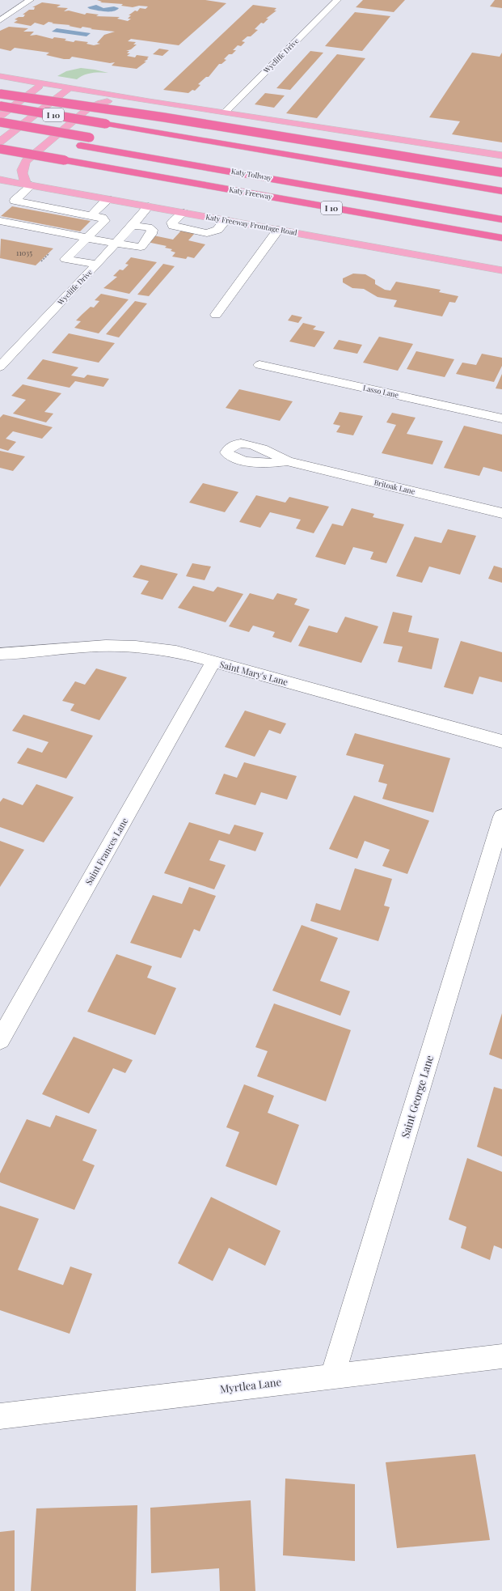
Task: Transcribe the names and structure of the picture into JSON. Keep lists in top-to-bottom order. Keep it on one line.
{"streets":{"highway":["I 10","Katy Tollway","Katy Freeway"],"main road":["Katy Freeway Frontage Road"],"street":["Wycliffe Drive","Lasso Lane","Britoak Lane","Saint Mary's Lane","Saint Frances Lane","Saint George Lane","Myrtlea Lane"]},"crossings":[["Wycliffe Drive","Katy Freeway Frontage Road"],["Saint Mary's Lane","Saint Frances Lane"],["Saint George Lane","Myrtlea Lane"]],"house_numbers":["11035"]}
